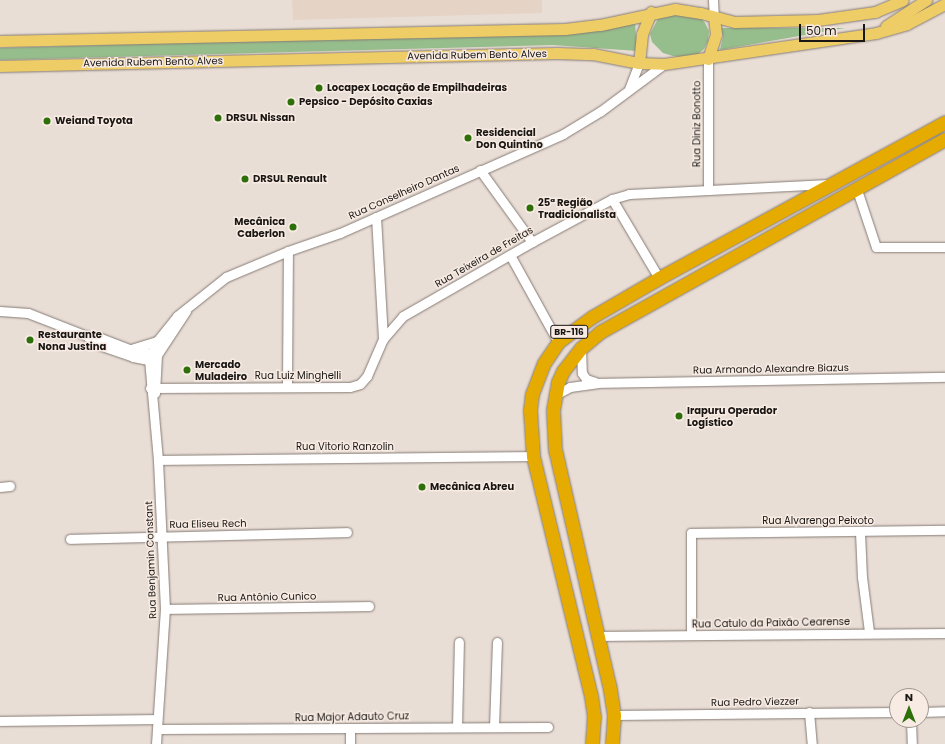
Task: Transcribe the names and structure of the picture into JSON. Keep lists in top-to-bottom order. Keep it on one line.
{"streets":{"highway":["BR-116"],"main road":["Avenida Rubem Bento Alves"],"street":["Rua Diniz Bonotto","Rua Conselheiro Dantas","Rua Teixeira de Freitas","Rua Armando Alexandre Biazus","Rua Luiz Minghelli","Rua Vitorio Ranzolin","Rua Alvarenga Peixoto","Rua Eliseu Rech","Rua Benjamin Constant","Rua Antônio Cunico","Rua Catulo da Paixão Cearense","Rua Pedro Viezzer","Rua Major Adauto Cruz"]},"crossings":[["Avenida Rubem Bento Alves","Rua Diniz Bonotto"],["Avenida Rubem Bento Alves","Rua Conselheiro Dantas"],["Rua Diniz Bonotto","Rua Teixeira de Freitas"],["Rua Conselheiro Dantas","Rua Benjamin Constant"],["Rua Teixeira de Freitas","BR-116"],["Rua Teixeira de Freitas","Rua Luiz Minghelli"],["BR-116","Rua Armando Alexandre Biazus"],["BR-116","Rua Vitorio Ranzolin"],["BR-116","Rua Catulo da Paixão Cearense"],["BR-116","Rua Pedro Viezzer"],["Rua Luiz Minghelli","Rua Benjamin Constant"],["Rua Vitorio Ranzolin","Rua Benjamin Constant"],["Rua Alvarenga Peixoto","Rua Catulo da Paixão Cearense"],["Rua Eliseu Rech","Rua Benjamin Constant"],["Rua Benjamin Constant","Rua Antônio Cunico"],["Rua Benjamin Constant","Rua Major Adauto Cruz"]],"places":["Locapex Locação de Empilhadeiras","Pepsico - Depósito Caxias","DRSUL Nissan","Weiand Toyota","Residencial Don Quintino","DRSUL Renault","25ª Região Tradicionalista","Mecânica Caberlon","Restaurante Nona Justina","Mercado Muladeiro","Irapuru Operador Logístico","Mecânica Abreu"],"scale_bar":"50 m","north":"top"}
